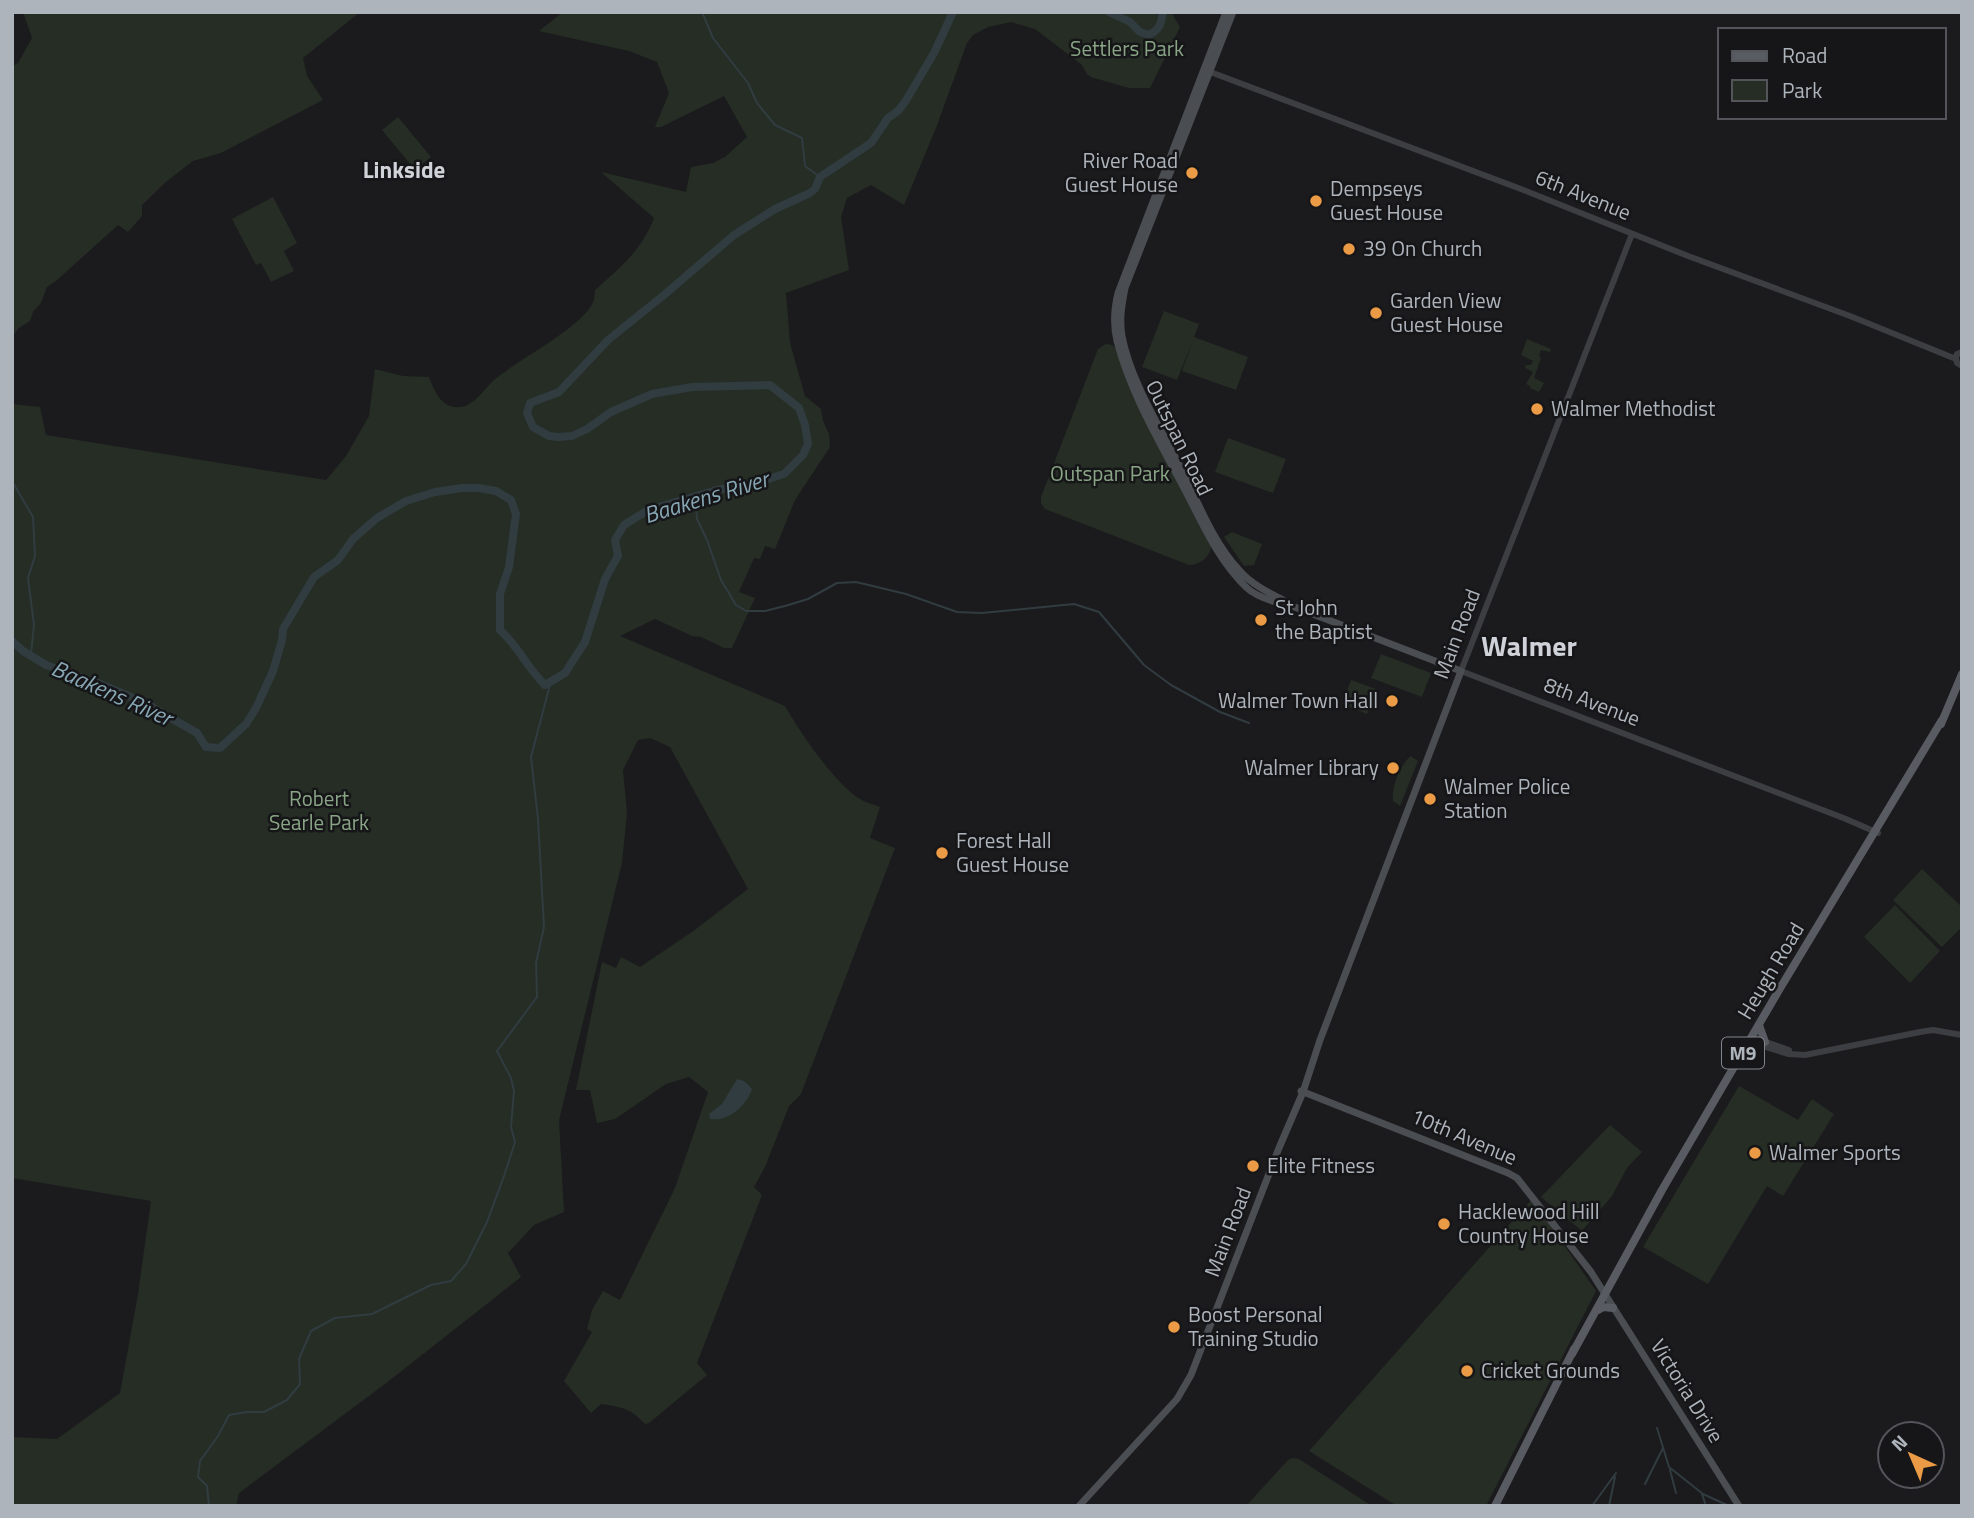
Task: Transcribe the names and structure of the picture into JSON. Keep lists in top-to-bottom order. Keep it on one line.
{"streets":{"main road":["Outspan Road","Main Road","8th Avenue","Heugh Road","M9","10th Avenue","Victoria Drive"],"street":["6th Avenue"]},"crossings":[["6th Avenue","Outspan Road"],["6th Avenue","Main Road"],["Outspan Road","8th Avenue"],["Main Road","8th Avenue"],["Main Road","10th Avenue"],["8th Avenue","Heugh Road"],["Heugh Road","M9"],["Heugh Road","10th Avenue"],["Heugh Road","Victoria Drive"],["M9","10th Avenue"],["M9","Victoria Drive"],["10th Avenue","Victoria Drive"]],"districts":["Linkside","Walmer"],"water":["Baakens River"],"parks":["Settlers Park","Outspan Park","Robert Searle Park"],"places":["River Road Guest House","Dempseys Guest House","39 On Church","Garden View Guest House","Walmer Methodist","St John the Baptist","Walmer Town Hall","Walmer Library","Walmer Police Station","Forest Hall Guest House","Walmer Sports","Elite Fitness","Hacklewood Hill Country House","Boost Personal Training Studio","Cricket Grounds"],"legend":["Road","Park"],"north":"top left"}
